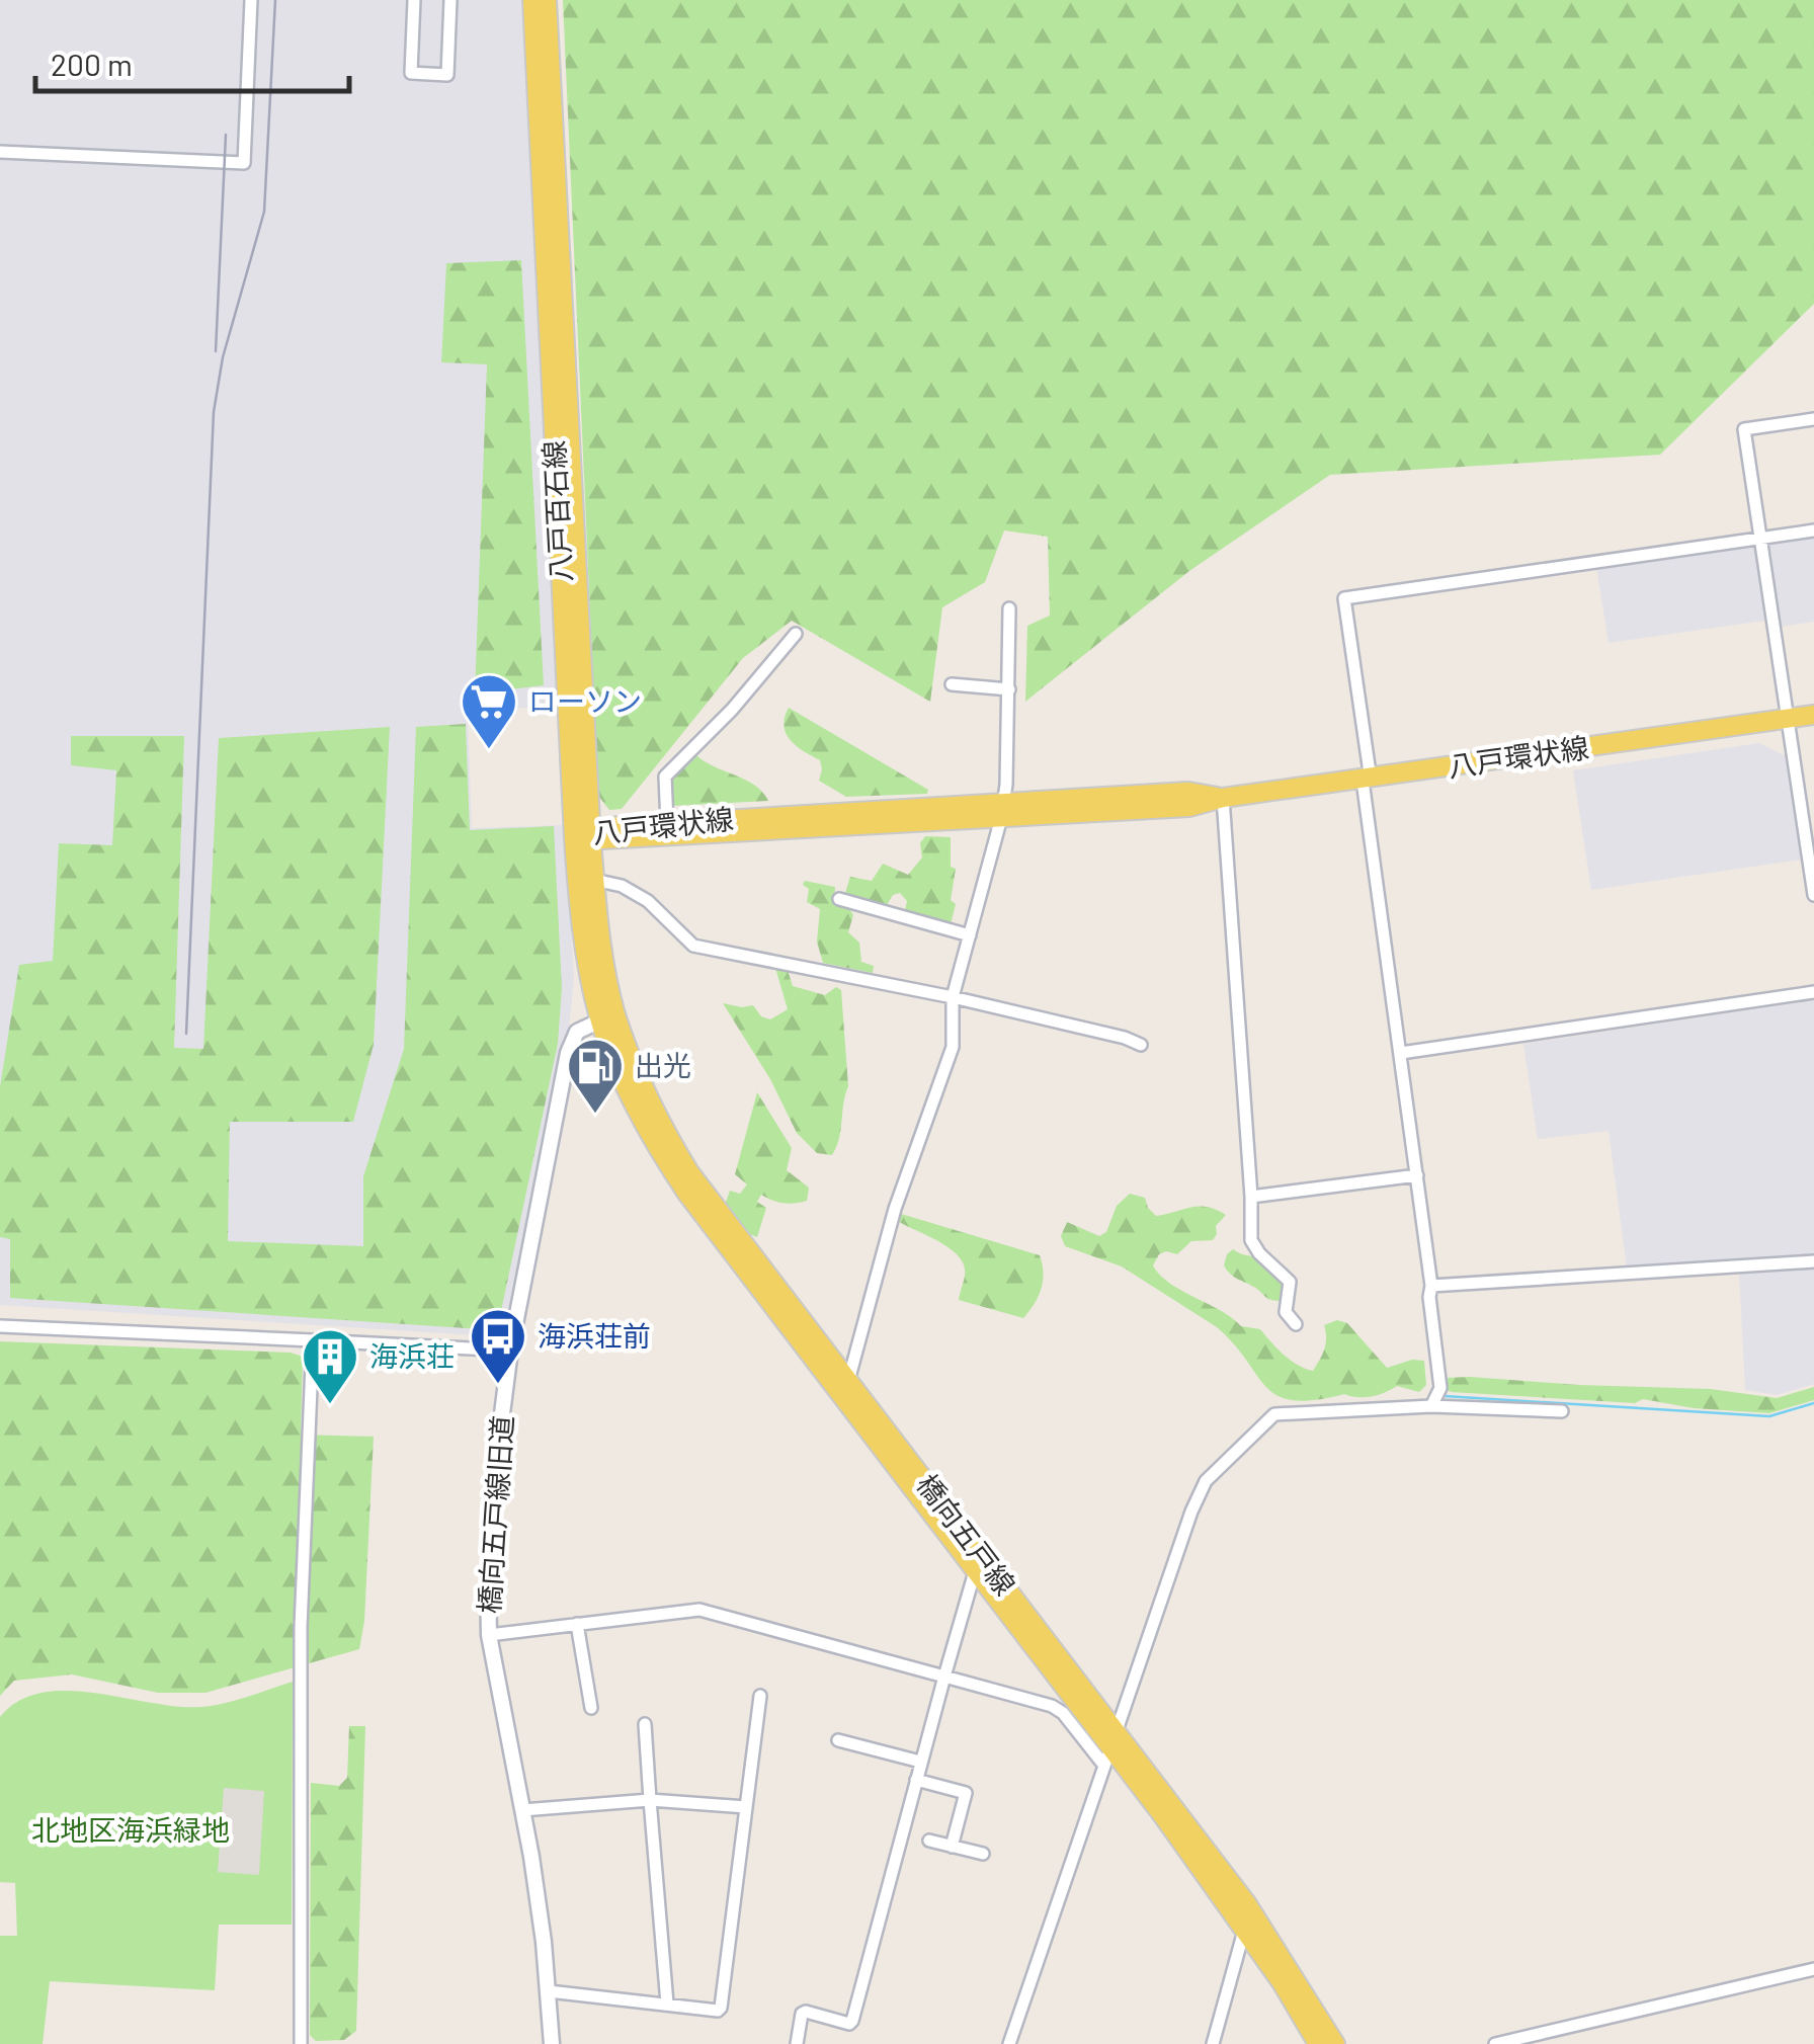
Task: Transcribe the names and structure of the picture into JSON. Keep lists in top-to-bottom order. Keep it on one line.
{"streets":{"main road":["八戸百石線","八戸環状線","橋向五戸線"],"street":["橋向五戸線旧道"]},"crossings":[["八戸百石線","八戸環状線"],["八戸百石線","橋向五戸線旧道"],["八戸百石線","橋向五戸線"],["橋向五戸線旧道","橋向五戸線"]],"parks":["北地区海浜緑地"],"places":{"supermarket":["ローソン"],"fuel station":["出光"],"bus stop":["海浜荘前"],"building":["海浜荘"]},"scale_bar":"200 m"}
